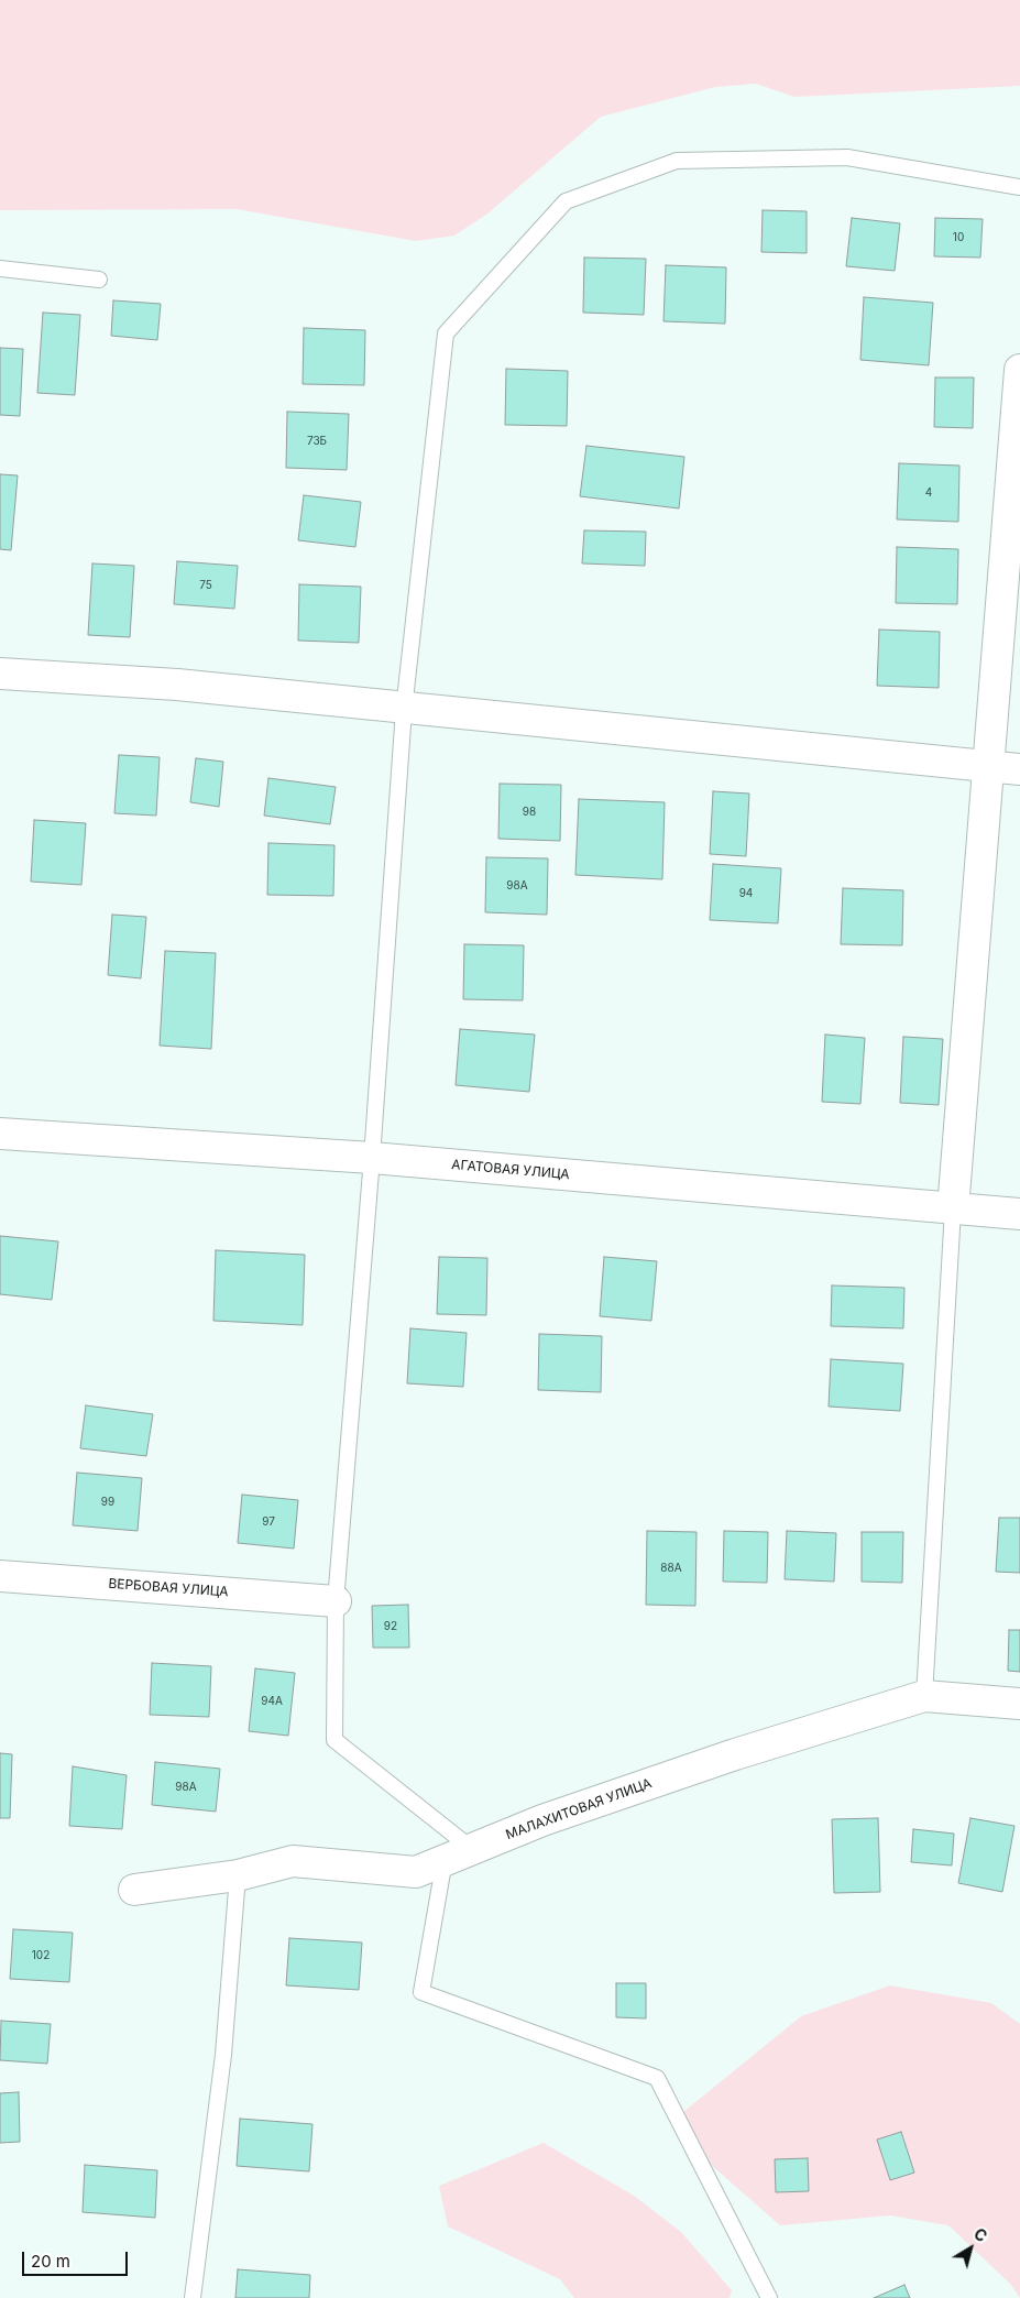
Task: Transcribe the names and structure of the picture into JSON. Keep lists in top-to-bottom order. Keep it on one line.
{"streets":{"street":["АГАТОВАЯ УЛИЦА","ВЕРБОВАЯ УЛИЦА","МАЛАХИТОВАЯ УЛИЦА"]},"house_numbers":["10","73Б","4","75","98","98А","94","99","97","88А","92","94А","98А","102"],"scale_bar":"20 m","north":"top right"}
